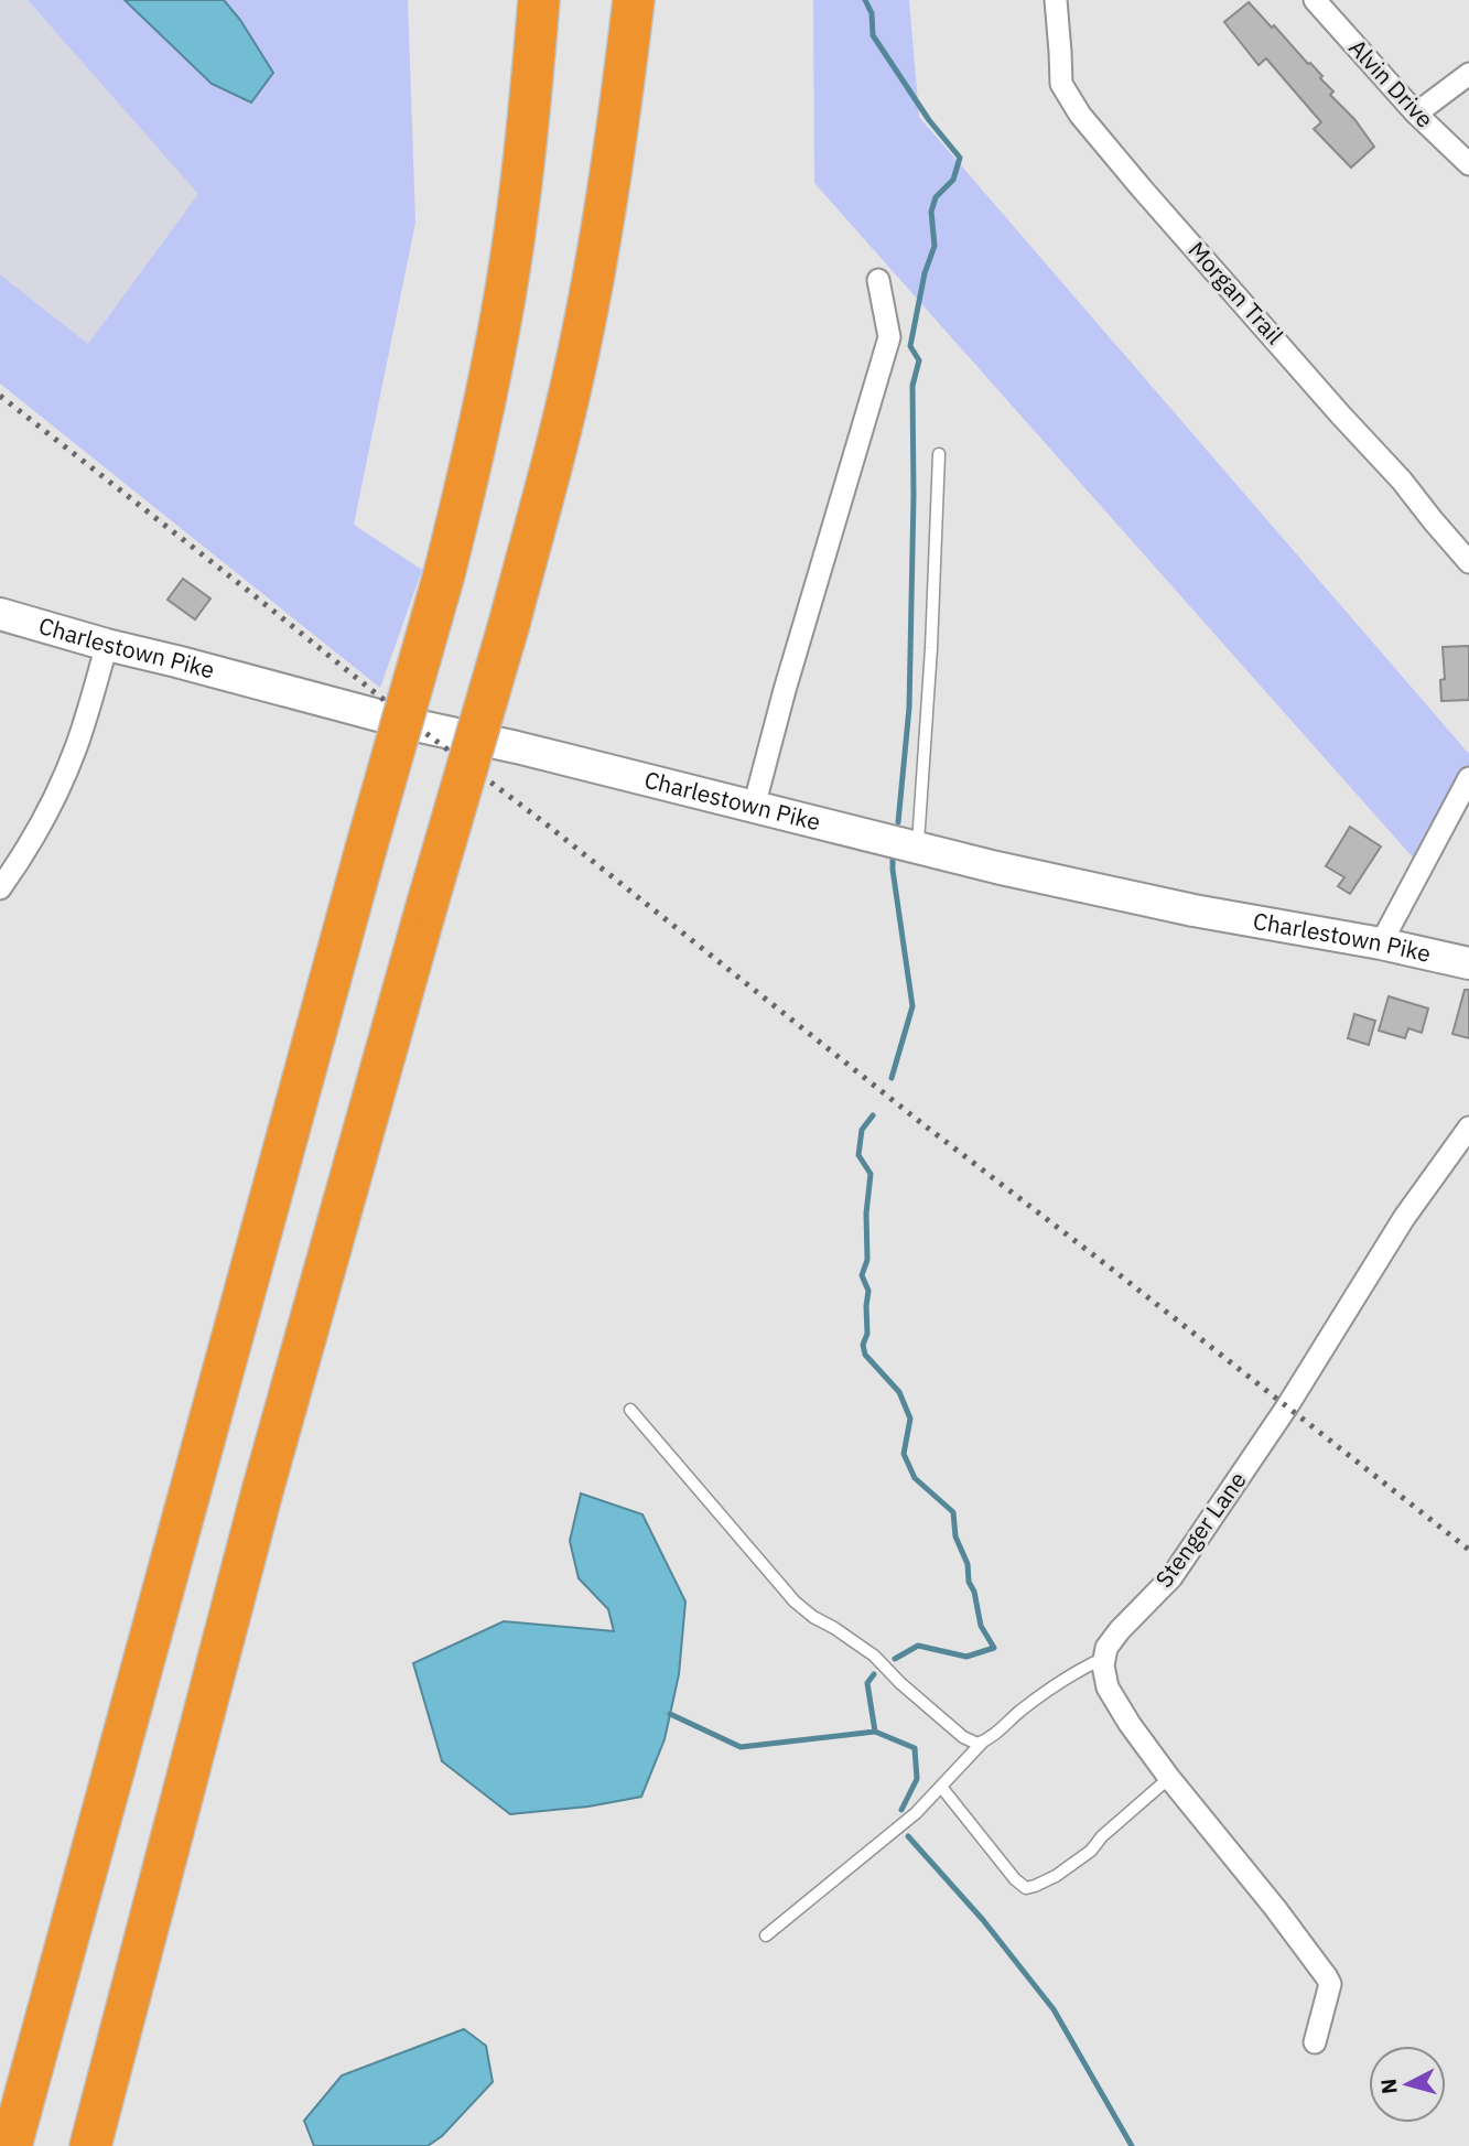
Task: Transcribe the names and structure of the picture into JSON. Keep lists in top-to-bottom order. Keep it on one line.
{"streets":{"street":["Alvin Drive","Morgan Trail","Charlestown Pike","Stenger Lane"]},"north":"left"}
